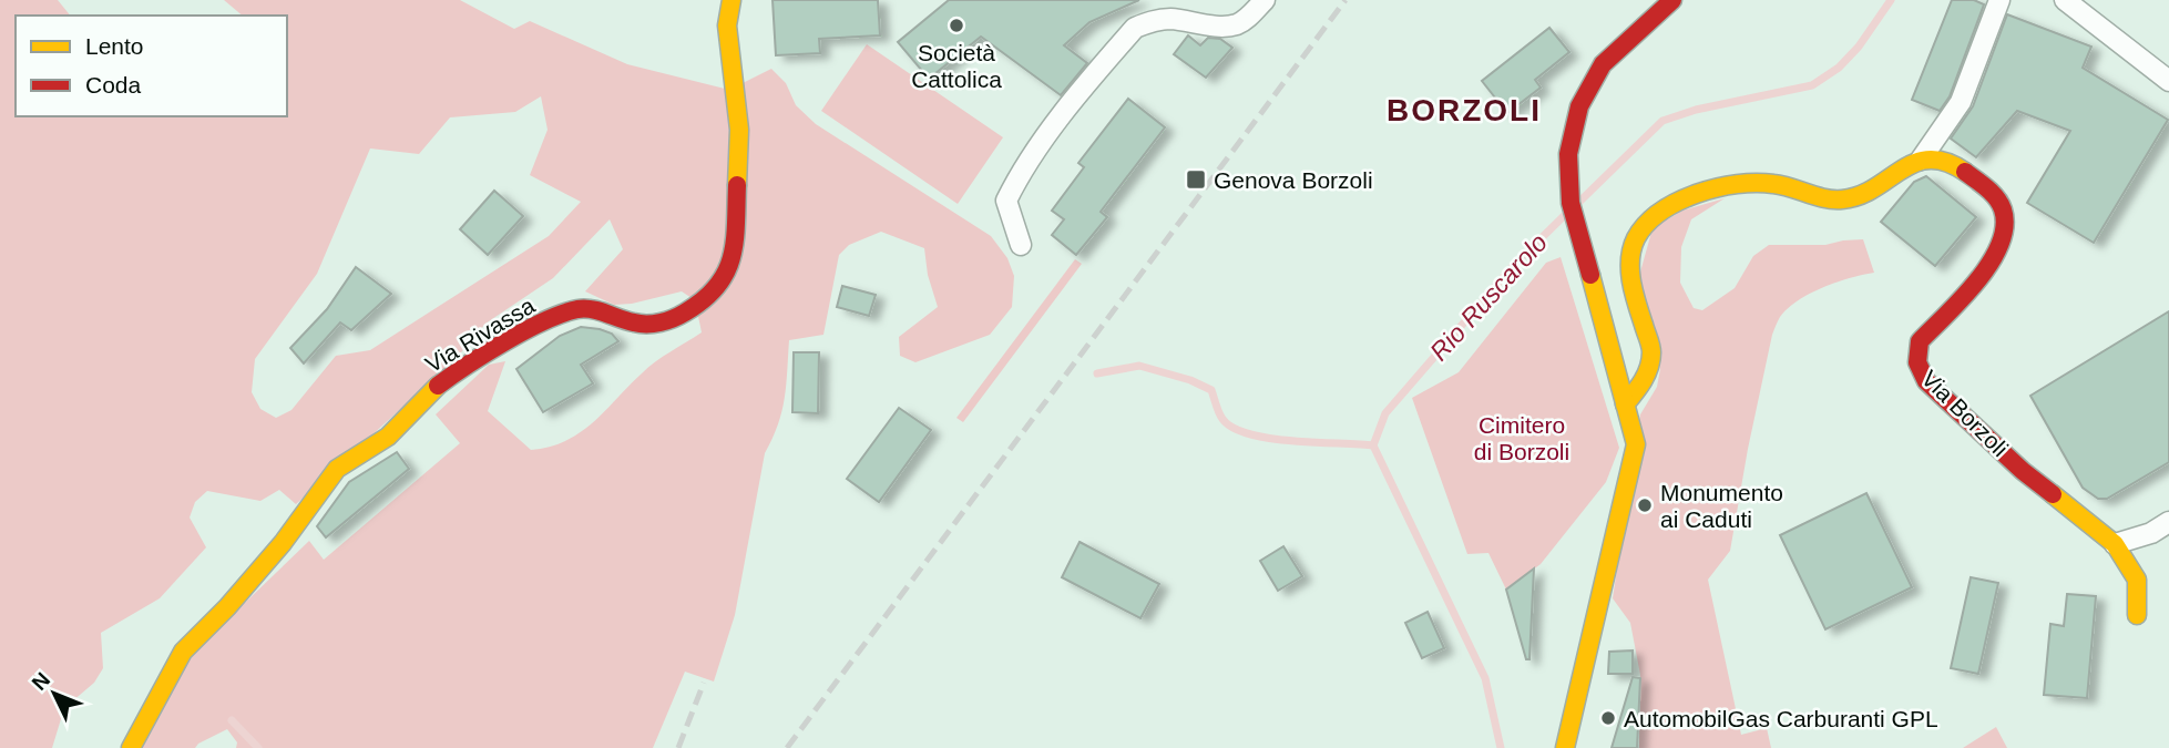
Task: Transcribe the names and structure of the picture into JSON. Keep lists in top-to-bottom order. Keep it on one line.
{"streets":{"street":["Via Rivassa","Via Borzoli"]},"districts":["BORZOLI"],"water":["Rio Ruscarolo"],"parks":["Cimitero di Borzoli"],"places":{"other":["Società Cattolica","Monumento ai Caduti","AutomobilGas Carburanti GPL"],"transit":["Genova Borzoli"]},"legend":["Lento","Coda"],"north":"top left"}
